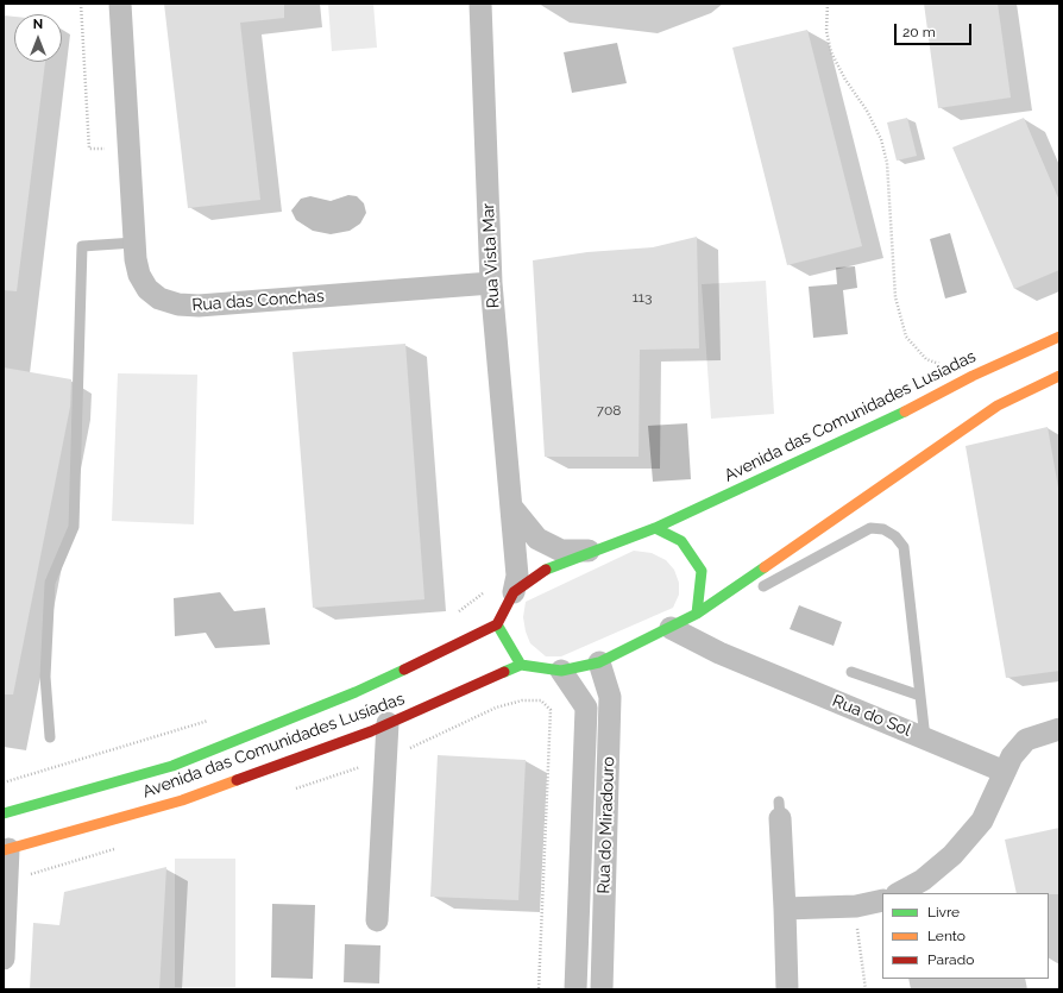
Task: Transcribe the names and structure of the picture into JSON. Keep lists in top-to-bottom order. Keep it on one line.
{"streets":{"main road":["Avenida das Comunidades Lusíadas"],"street":["Rua Vista Mar","Rua das Conchas","Rua do Sol","Rua do Miradouro"]},"crossings":[["Rua Vista Mar","Rua das Conchas"],["Rua Vista Mar","Avenida das Comunidades Lusíadas"]],"house_numbers":["113","708"],"legend":["Livre","Lento","Parado"],"scale_bar":"20 m","north":"top"}
